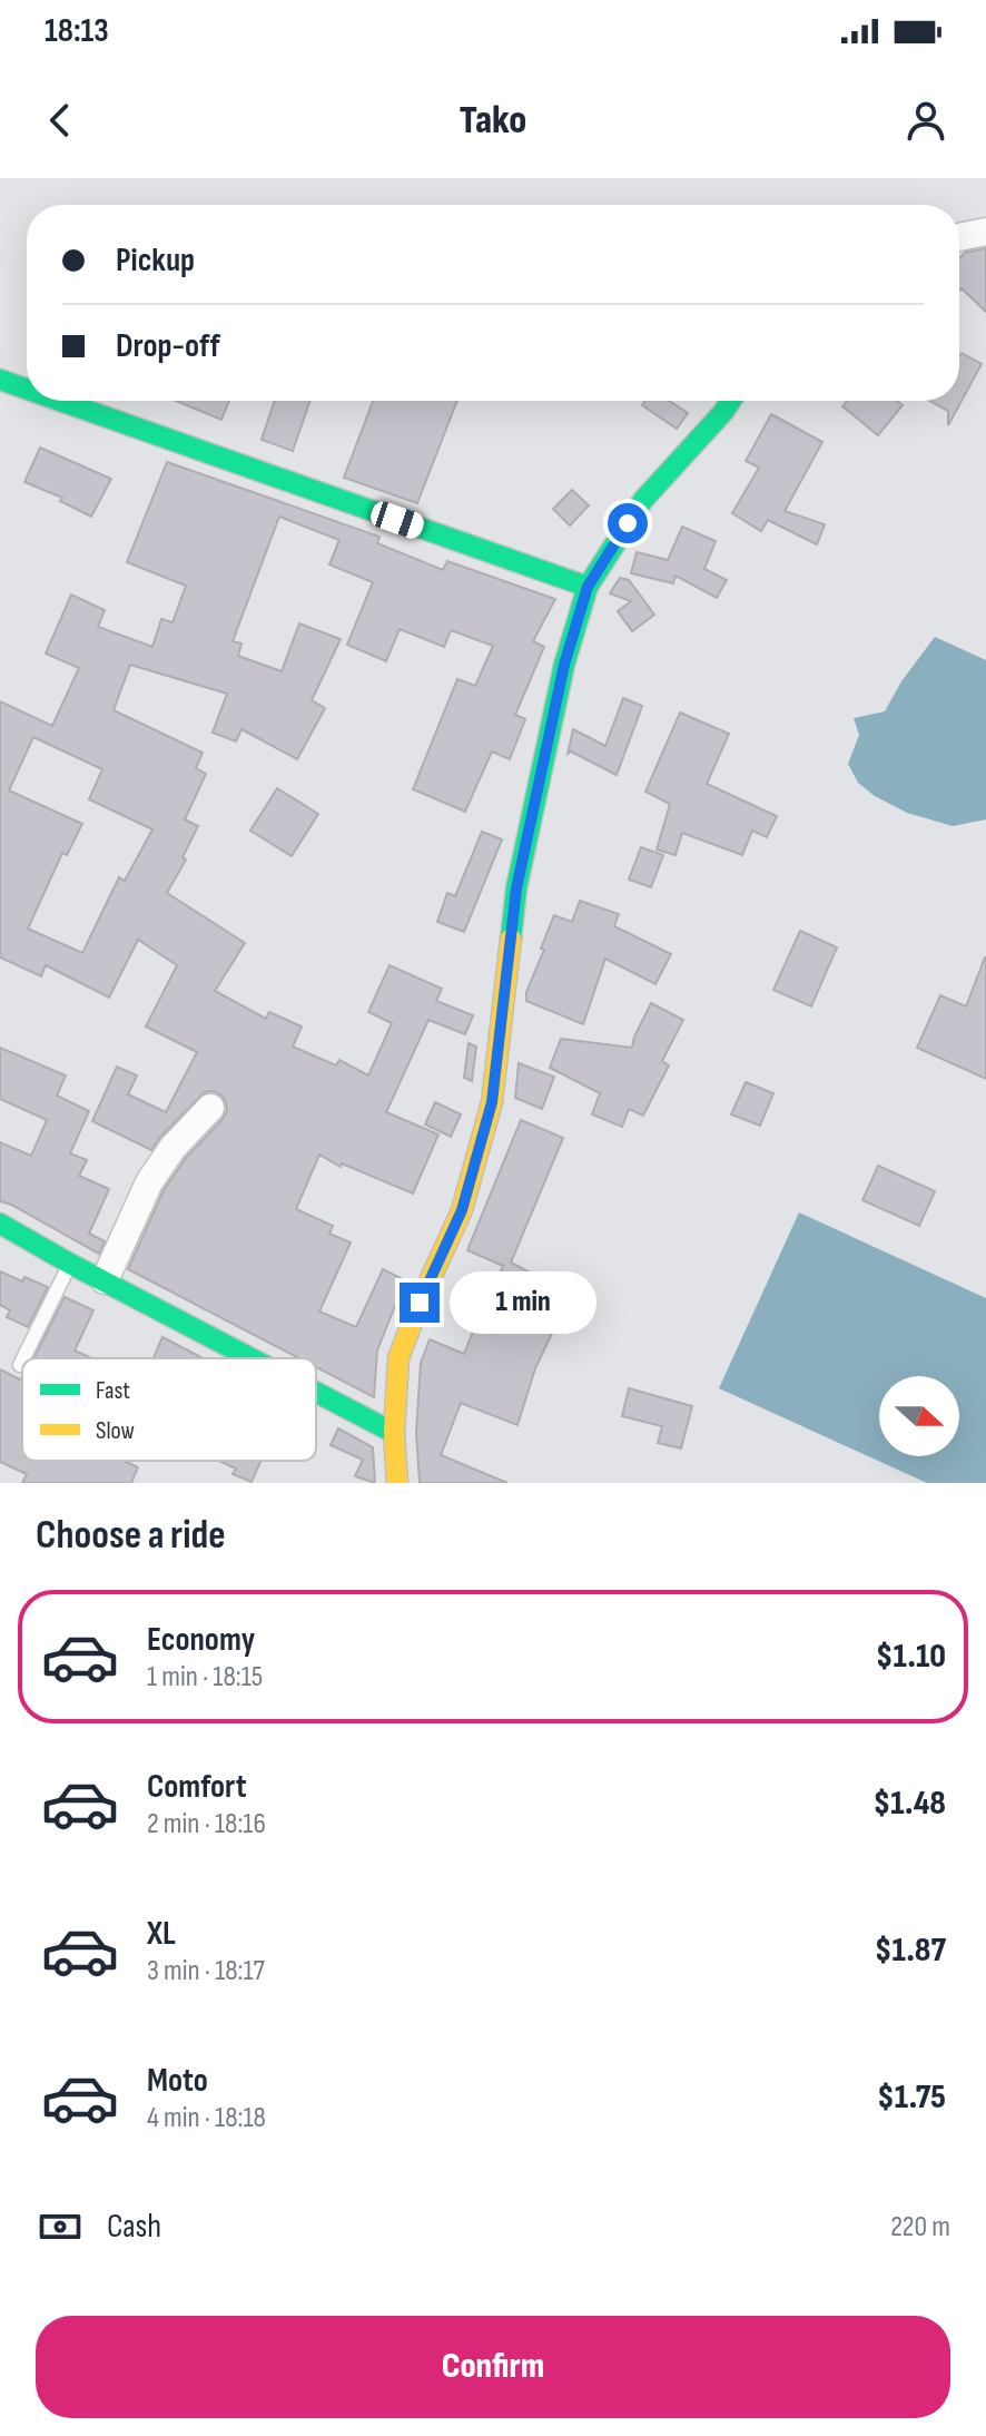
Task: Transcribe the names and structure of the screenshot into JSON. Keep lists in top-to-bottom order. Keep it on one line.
{"legend":["Fast","Slow"],"north":"right","page":{"status":"18:13","header":"Tako","banner":["Pickup","Drop-off"],"bubble":"1 min","heading":"Choose a ride","list":[{"name":"Economy","note":"1 min · 18:15","value":"$1.10"},{"name":"Comfort","note":"2 min · 18:16","value":"$1.48"},{"name":"XL","note":"3 min · 18:17","value":"$1.87"},{"name":"Moto","note":"4 min · 18:18","value":"$1.75"}],"pay":["Cash","220 m"],"buttons":"Confirm"}}
